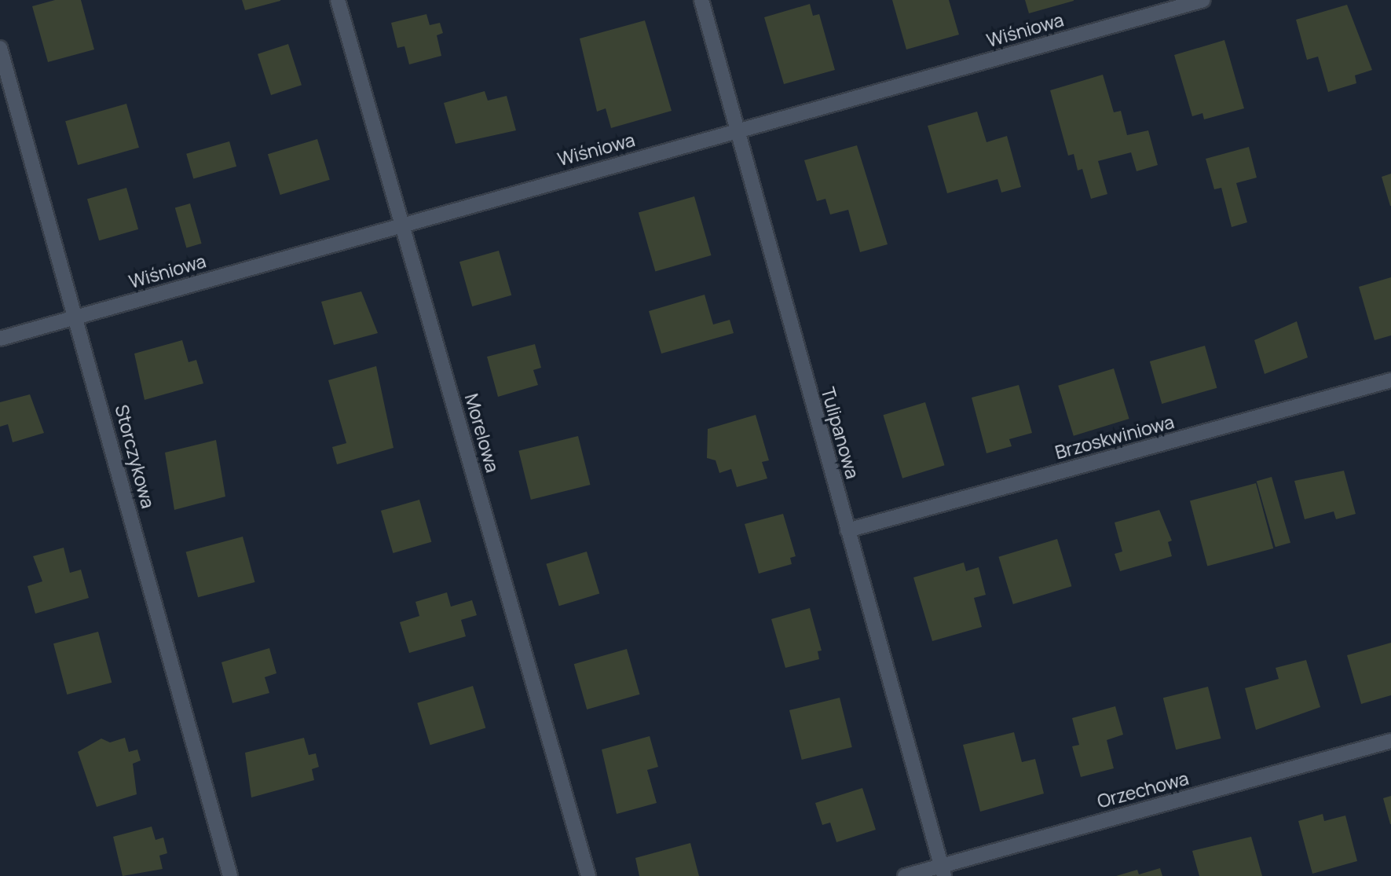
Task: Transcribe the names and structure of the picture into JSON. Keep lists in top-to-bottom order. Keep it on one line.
{"streets":{"street":["Wiśniowa","Morelowa","Tulipanowa","Brzoskwiniowa","Storczykowa","Orzechowa"]},"crossings":[["Wiśniowa","Morelowa"],["Wiśniowa","Tulipanowa"],["Wiśniowa","Storczykowa"],["Tulipanowa","Brzoskwiniowa"],["Tulipanowa","Orzechowa"]]}
